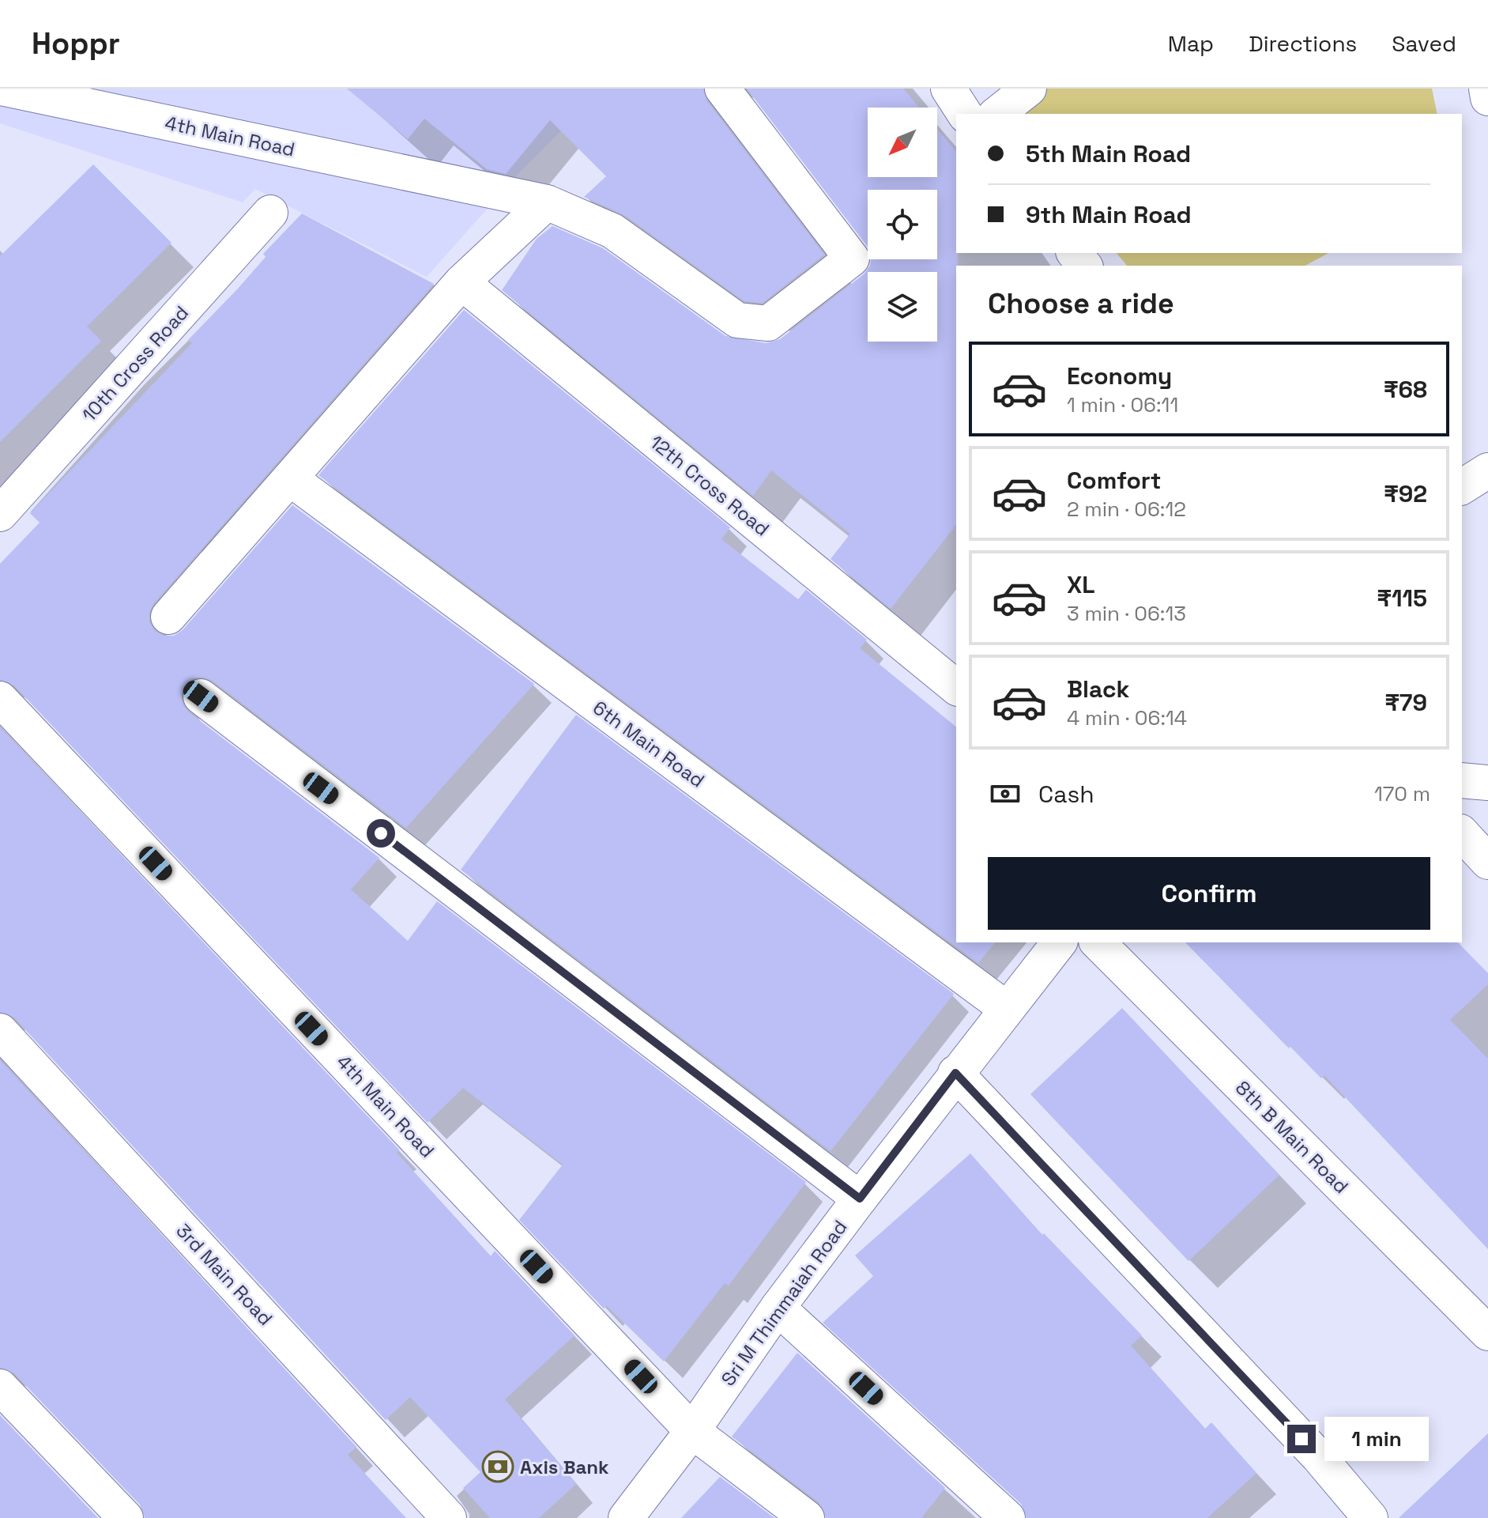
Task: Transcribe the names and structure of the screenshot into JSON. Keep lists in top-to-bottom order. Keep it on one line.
{"streets":{"street":["4th Main Road","10th Cross Road","12th Cross Road","6th Main Road","8th B Main Road","3rd Main Road","Sri M Thimmaiah Road"]},"crossings":[["4th Main Road","Sri M Thimmaiah Road"],["6th Main Road","Sri M Thimmaiah Road"]],"places":{"bank":["Axis Bank"]},"north":"bottom left","page":{"header":"Hoppr","nav":["Map","Directions","Saved"],"banner":["5th Main Road","9th Main Road"],"heading":"Choose a ride","list":[{"name":"Economy","note":"1 min · 06:11","value":"₹68"},{"name":"Comfort","note":"2 min · 06:12","value":"₹92"},{"name":"XL","note":"3 min · 06:13","value":"₹115"},{"name":"Black","note":"4 min · 06:14","value":"₹79"}],"pay":["Cash","170 m"],"buttons":"Confirm","bubble":"1 min"}}
